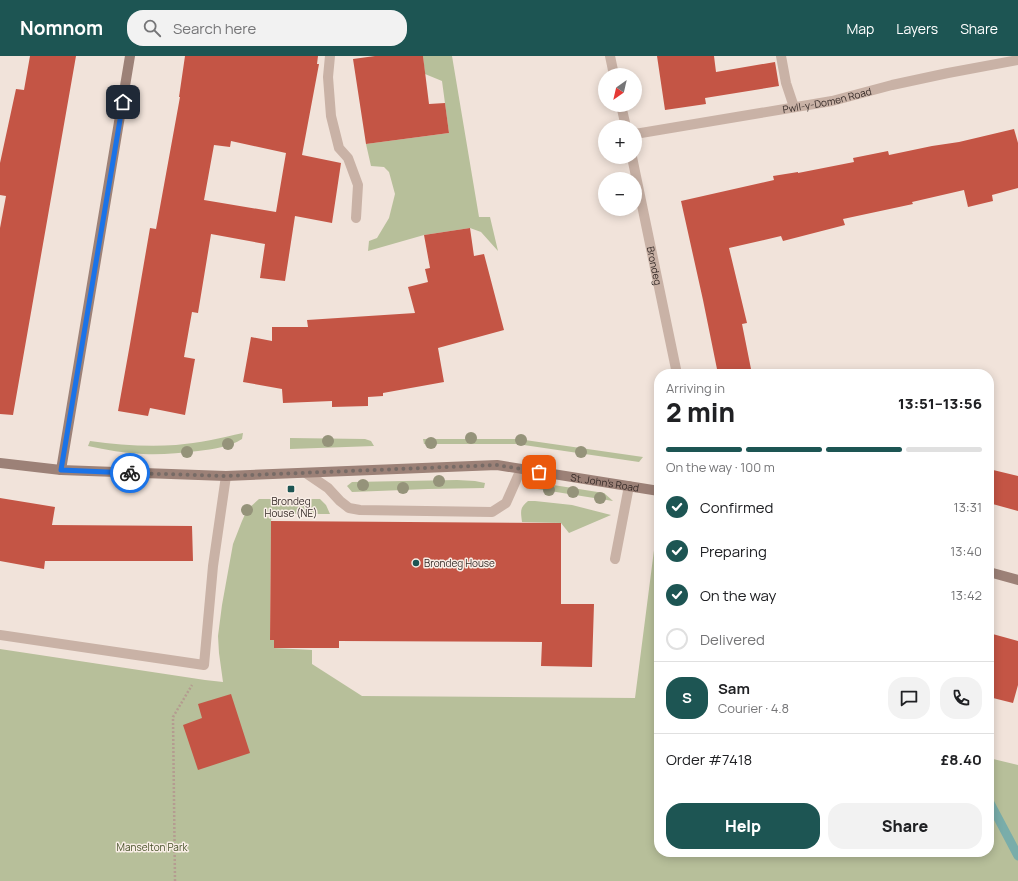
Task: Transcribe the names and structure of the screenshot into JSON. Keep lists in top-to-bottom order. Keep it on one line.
{"streets":{"street":["Pwll-y-Domen Road","Brondeg","St. John's Road"]},"parks":["Manselton Park"],"places":{"transit":["Brondeg House (NE)"],"other":["Brondeg House"]},"north":"bottom left","page":{"header":"Nomnom","search":"Search here","nav":["Map","Layers","Share"],"map_buttons":["+","−"],"heading":["2 min","Arriving in","13:51–13:56"],"panel":["Sam","Courier · 4.8","Order #7418","£8.40"],"bar":"On the way · 100 m","list":[["Confirmed","13:31"],["Preparing","13:40"],["On the way","13:42"],"Delivered"],"round":"S","buttons":["Help","Share"]}}
